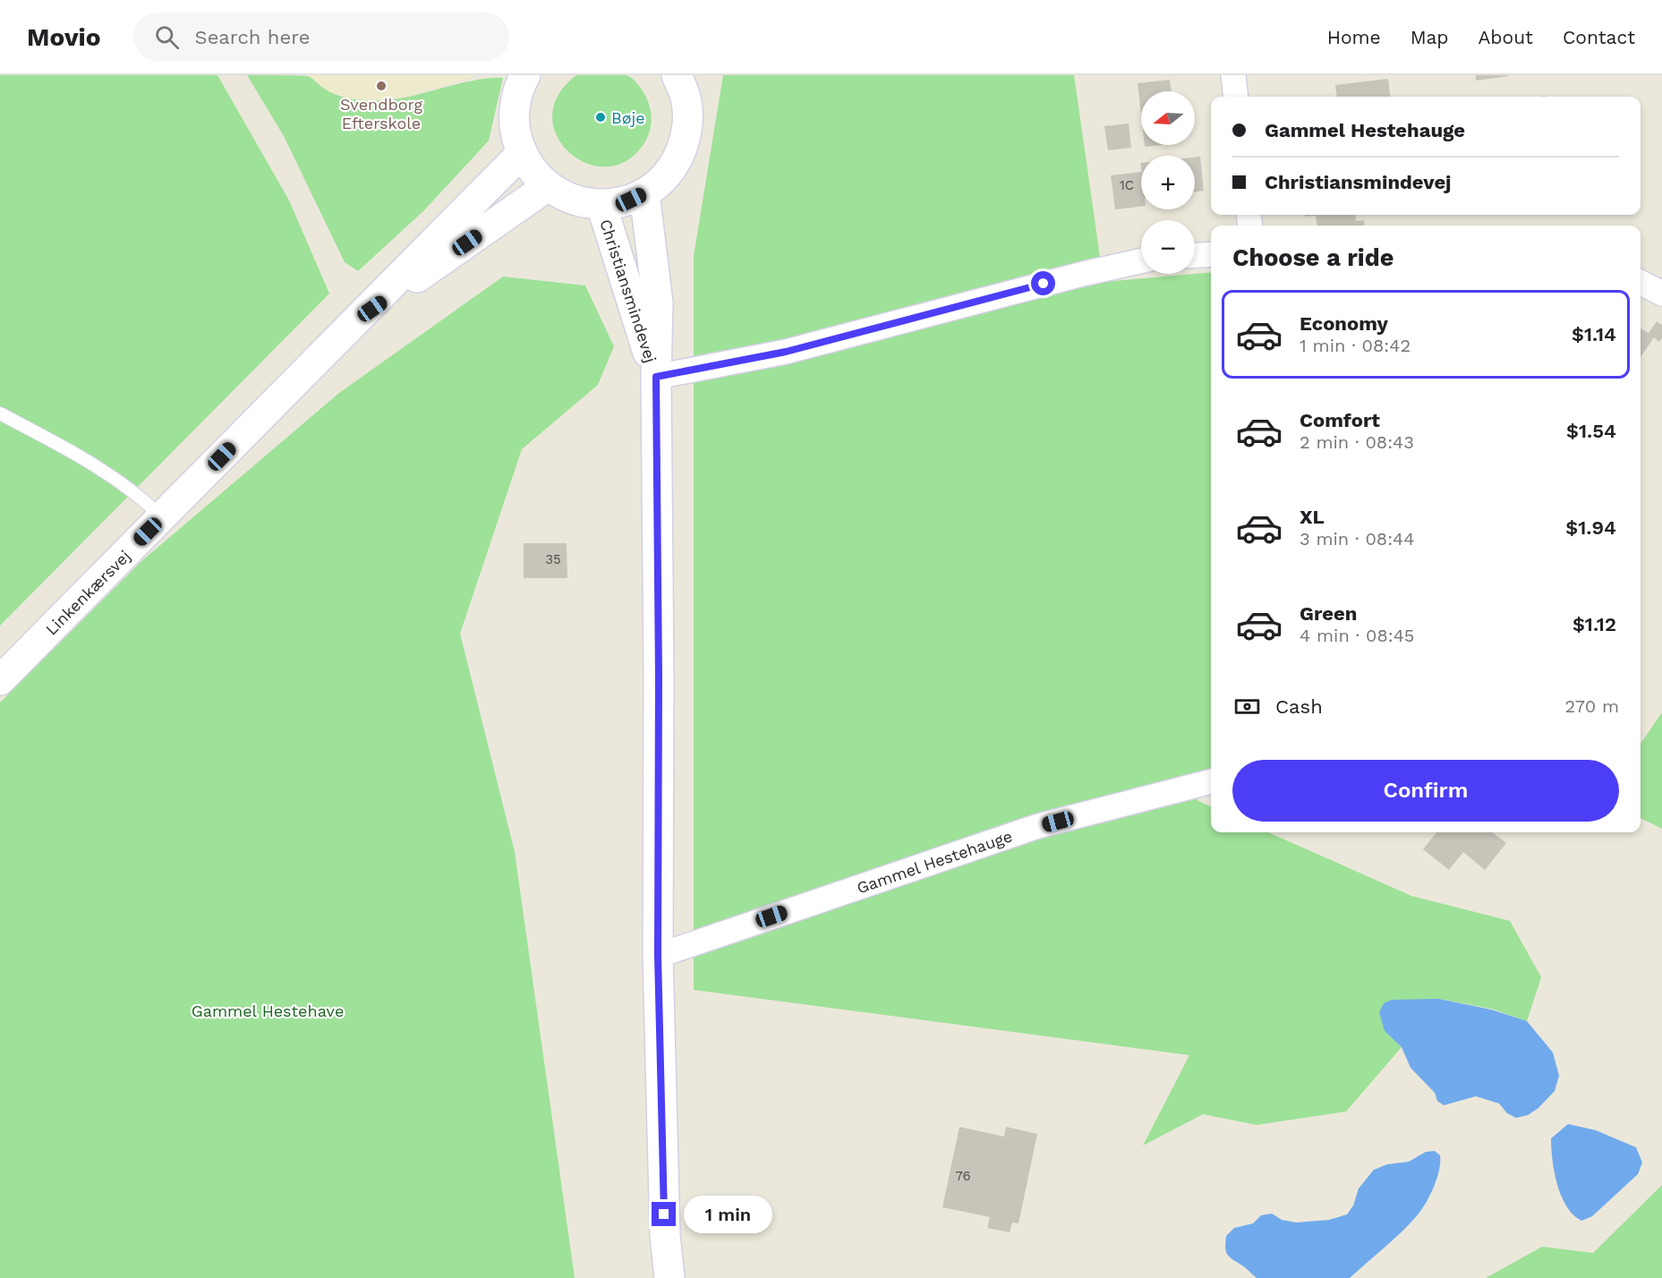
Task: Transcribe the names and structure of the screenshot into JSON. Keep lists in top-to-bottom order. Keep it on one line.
{"streets":{"street":["Christiansmindevej","Linkenkærsvej","Gammel Hestehauge"]},"crossings":[["Christiansmindevej","Gammel Hestehauge"]],"parks":["Gammel Hestehave"],"places":["Svendborg Efterskole","Bøje"],"house_numbers":["1C","35","76"],"north":"left","page":{"header":"Movio","search":"Search here","nav":["Home","Map","About","Contact"],"map_buttons":["+","−"],"banner":["Gammel Hestehauge","Christiansmindevej"],"heading":"Choose a ride","list":[{"name":"Economy","note":"1 min · 08:42","value":"$1.14"},{"name":"Comfort","note":"2 min · 08:43","value":"$1.54"},{"name":"XL","note":"3 min · 08:44","value":"$1.94"},{"name":"Green","note":"4 min · 08:45","value":"$1.12"}],"pay":["Cash","270 m"],"buttons":"Confirm","bubble":"1 min"}}
